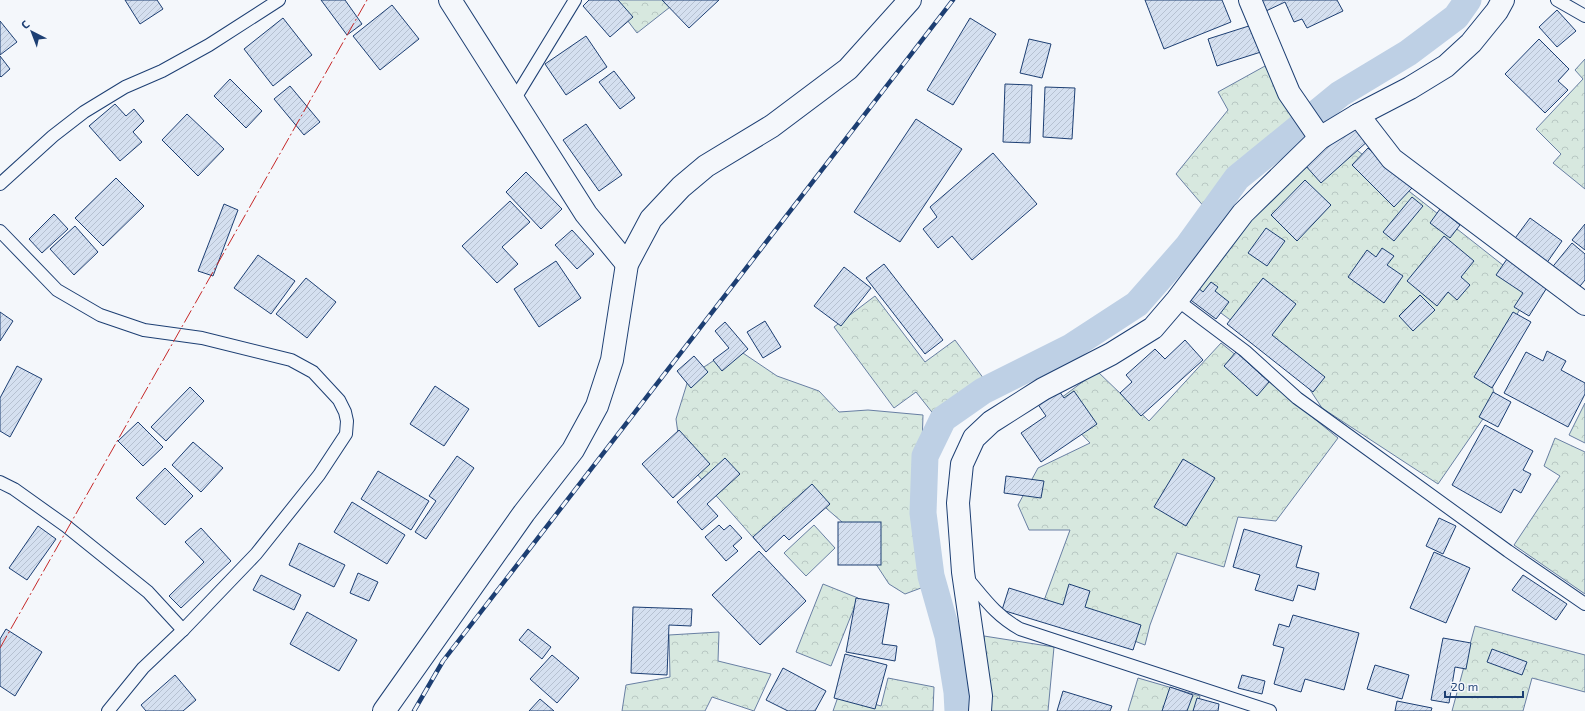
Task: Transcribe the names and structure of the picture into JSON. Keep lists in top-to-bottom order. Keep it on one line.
{"scale_bar":"20 m","north":"top left"}
